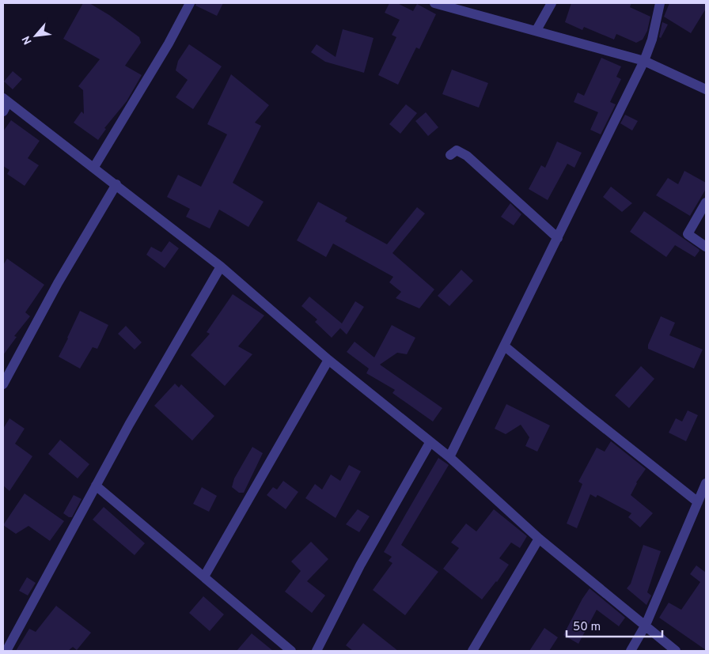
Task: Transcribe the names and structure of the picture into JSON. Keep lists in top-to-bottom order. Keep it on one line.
{"scale_bar":"50 m","north":"bottom left"}
